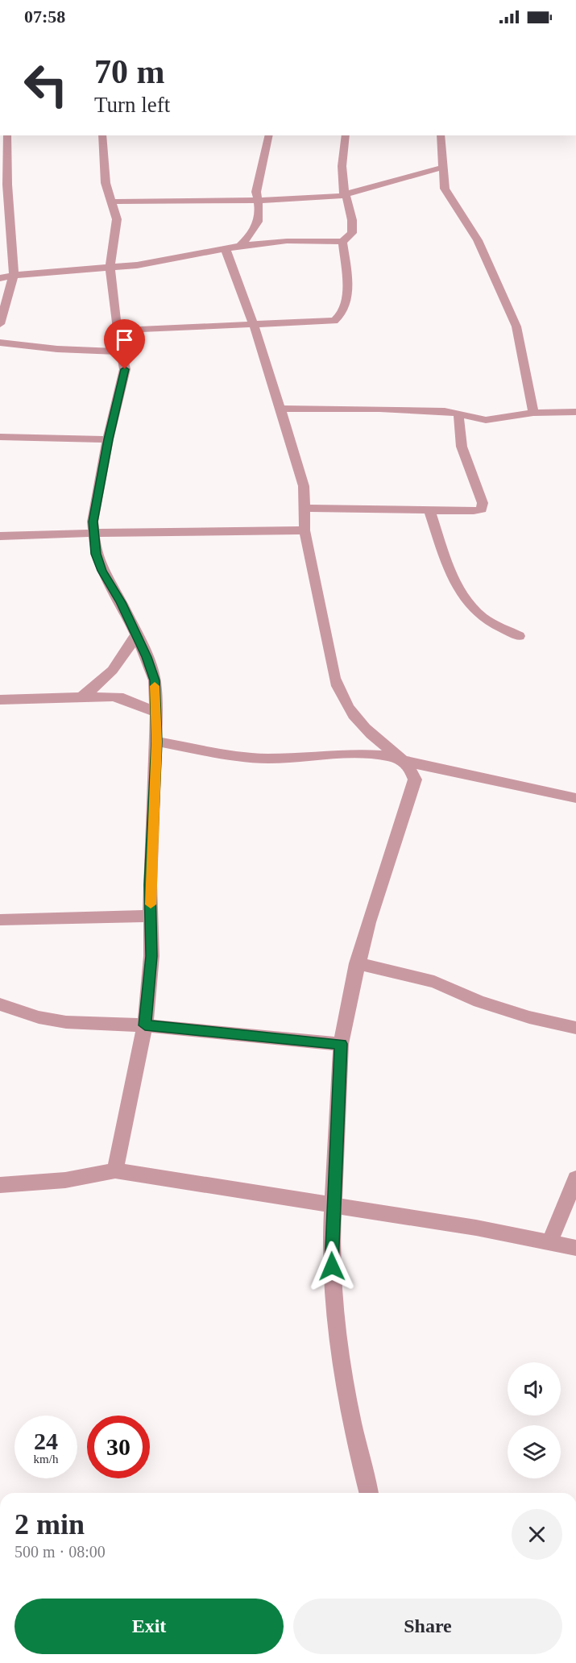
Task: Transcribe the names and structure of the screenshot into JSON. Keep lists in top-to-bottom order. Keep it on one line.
{"page":{"status":"07:58","turn":["70 m","Turn left"],"speed":"24 km/h","limit":"30","heading":["2 min","500 m · 08:00"],"buttons":["Exit","Share"]}}
